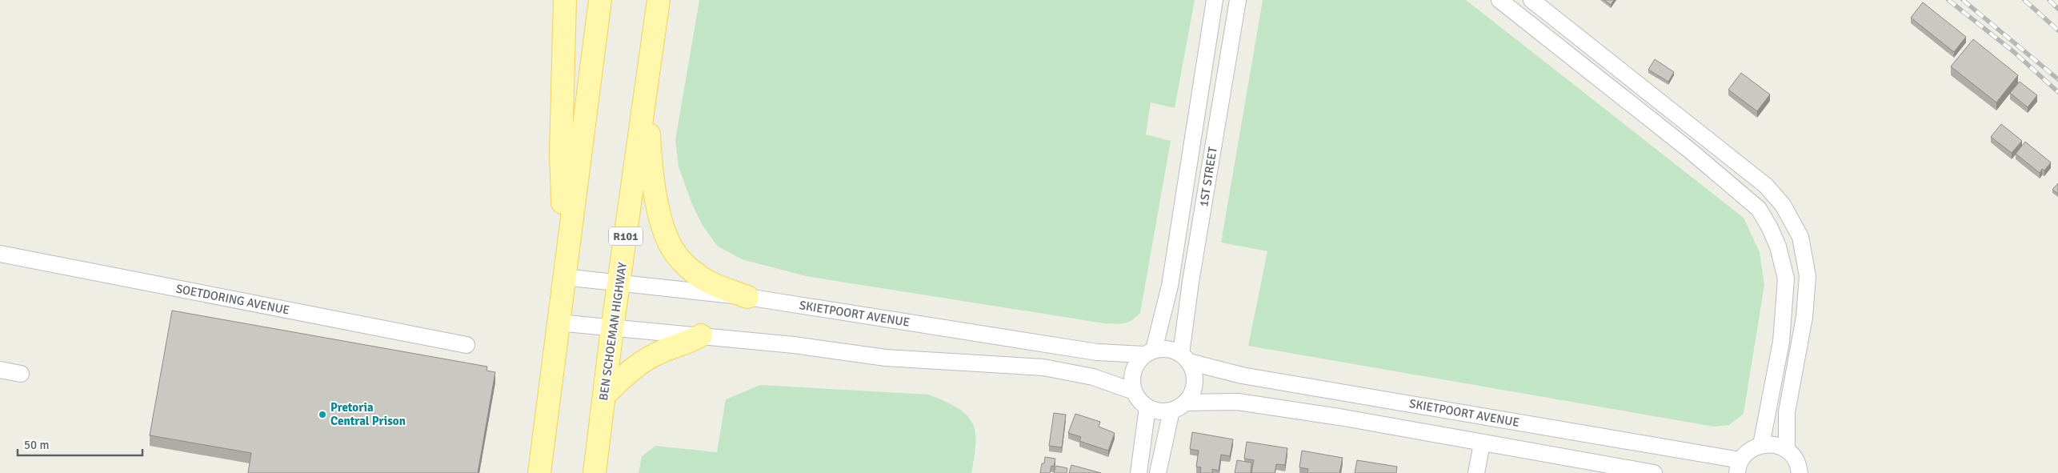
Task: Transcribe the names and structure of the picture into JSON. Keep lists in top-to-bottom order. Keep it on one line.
{"streets":{"main road":["R101","BEN SCHOEMAN HIGHWAY"],"street":["1ST STREET","SOETDORING AVENUE","SKIETPOORT AVENUE"]},"crossings":[["1ST STREET","SKIETPOORT AVENUE"],["SKIETPOORT AVENUE","BEN SCHOEMAN HIGHWAY"]],"places":["Pretoria Central Prison"],"scale_bar":"50 m"}
